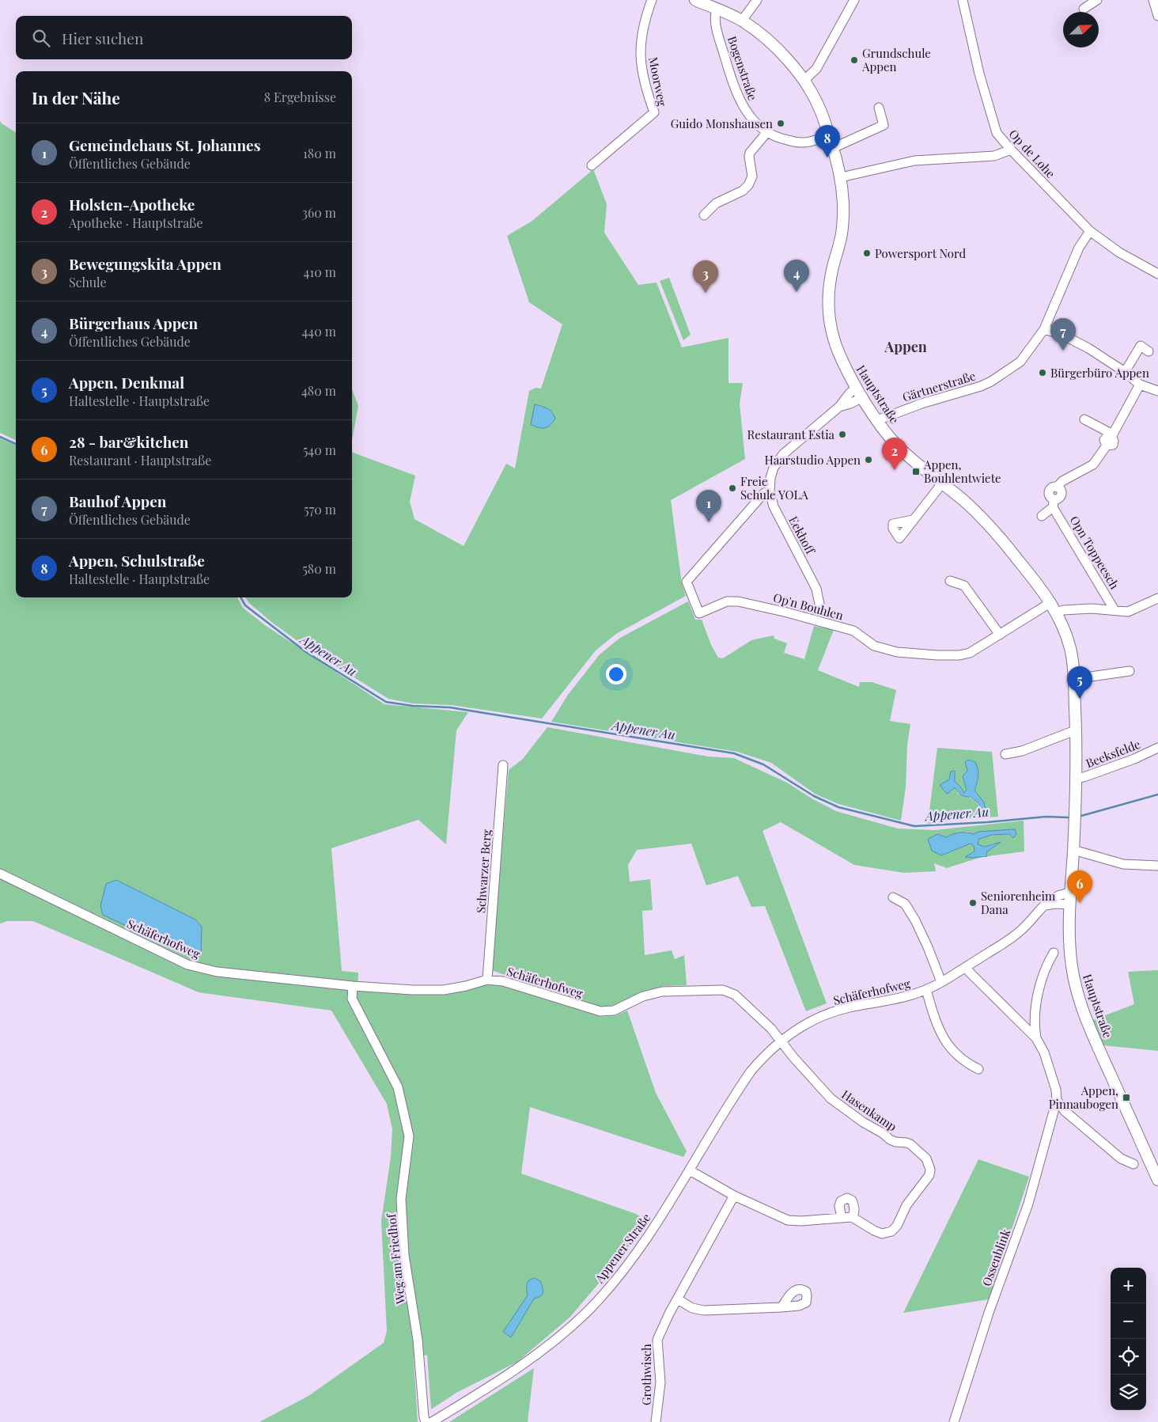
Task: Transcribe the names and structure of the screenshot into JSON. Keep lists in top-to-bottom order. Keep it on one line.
{"streets":{"main road":["Hauptstraße"],"street":["Bogenstraße","Moorweg","Op de Lohe","Gärtnerstraße","Eekhoff","Opn Toppeesch","Op'n Bouhlen","Beeksfelde","Schwarzer Berg","Schäferhofweg","Hasenkamp","Appener Straße","Ossenblink","Weg am Friedhof","Grothwisch"]},"crossings":[["Bogenstraße","Hauptstraße"],["Op de Lohe","Gärtnerstraße"],["Gärtnerstraße","Hauptstraße"],["Hauptstraße","Eekhoff"],["Hauptstraße","Op'n Bouhlen"],["Hauptstraße","Beeksfelde"],["Hauptstraße","Schäferhofweg"],["Eekhoff","Op'n Bouhlen"],["Schwarzer Berg","Schäferhofweg"],["Schäferhofweg","Hasenkamp"],["Schäferhofweg","Appener Straße"],["Schäferhofweg","Ossenblink"],["Schäferhofweg","Weg am Friedhof"],["Hasenkamp","Appener Straße"]],"districts":["Appen"],"water":["Appener Au"],"places":{"other":["Grundschule Appen","Guido Monshausen","Powersport Nord","Bürgerbüro Appen","Restaurant Estia","Haarstudio Appen","Freie Schule YOLA","Seniorenheim Dana"],"transit":["Appen, Bouhlentwiete","Appen, Pinnaubogen"]},"north":"top right","page":{"search":"Hier suchen","heading":["In der Nähe","8 Ergebnisse"],"list":[{"mark":"1","name":"Gemeindehaus St. Johannes","note":"Öffentliches Gebäude","value":"180 m"},{"mark":"2","name":"Holsten-Apotheke","note":"Apotheke · Hauptstraße","value":"360 m"},{"mark":"3","name":"Bewegungskita Appen","note":"Schule","value":"410 m"},{"mark":"4","name":"Bürgerhaus Appen","note":"Öffentliches Gebäude","value":"440 m"},{"mark":"5","name":"Appen, Denkmal","note":"Haltestelle · Hauptstraße","value":"480 m"},{"mark":"6","name":"28 - bar&kitchen","note":"Restaurant · Hauptstraße","value":"540 m"},{"mark":"7","name":"Bauhof Appen","note":"Öffentliches Gebäude","value":"570 m"},{"mark":"8","name":"Appen, Schulstraße","note":"Haltestelle · Hauptstraße","value":"580 m"}],"pins":["8","4","3","7","2","1","5","6"],"map_buttons":["+","−"]}}
